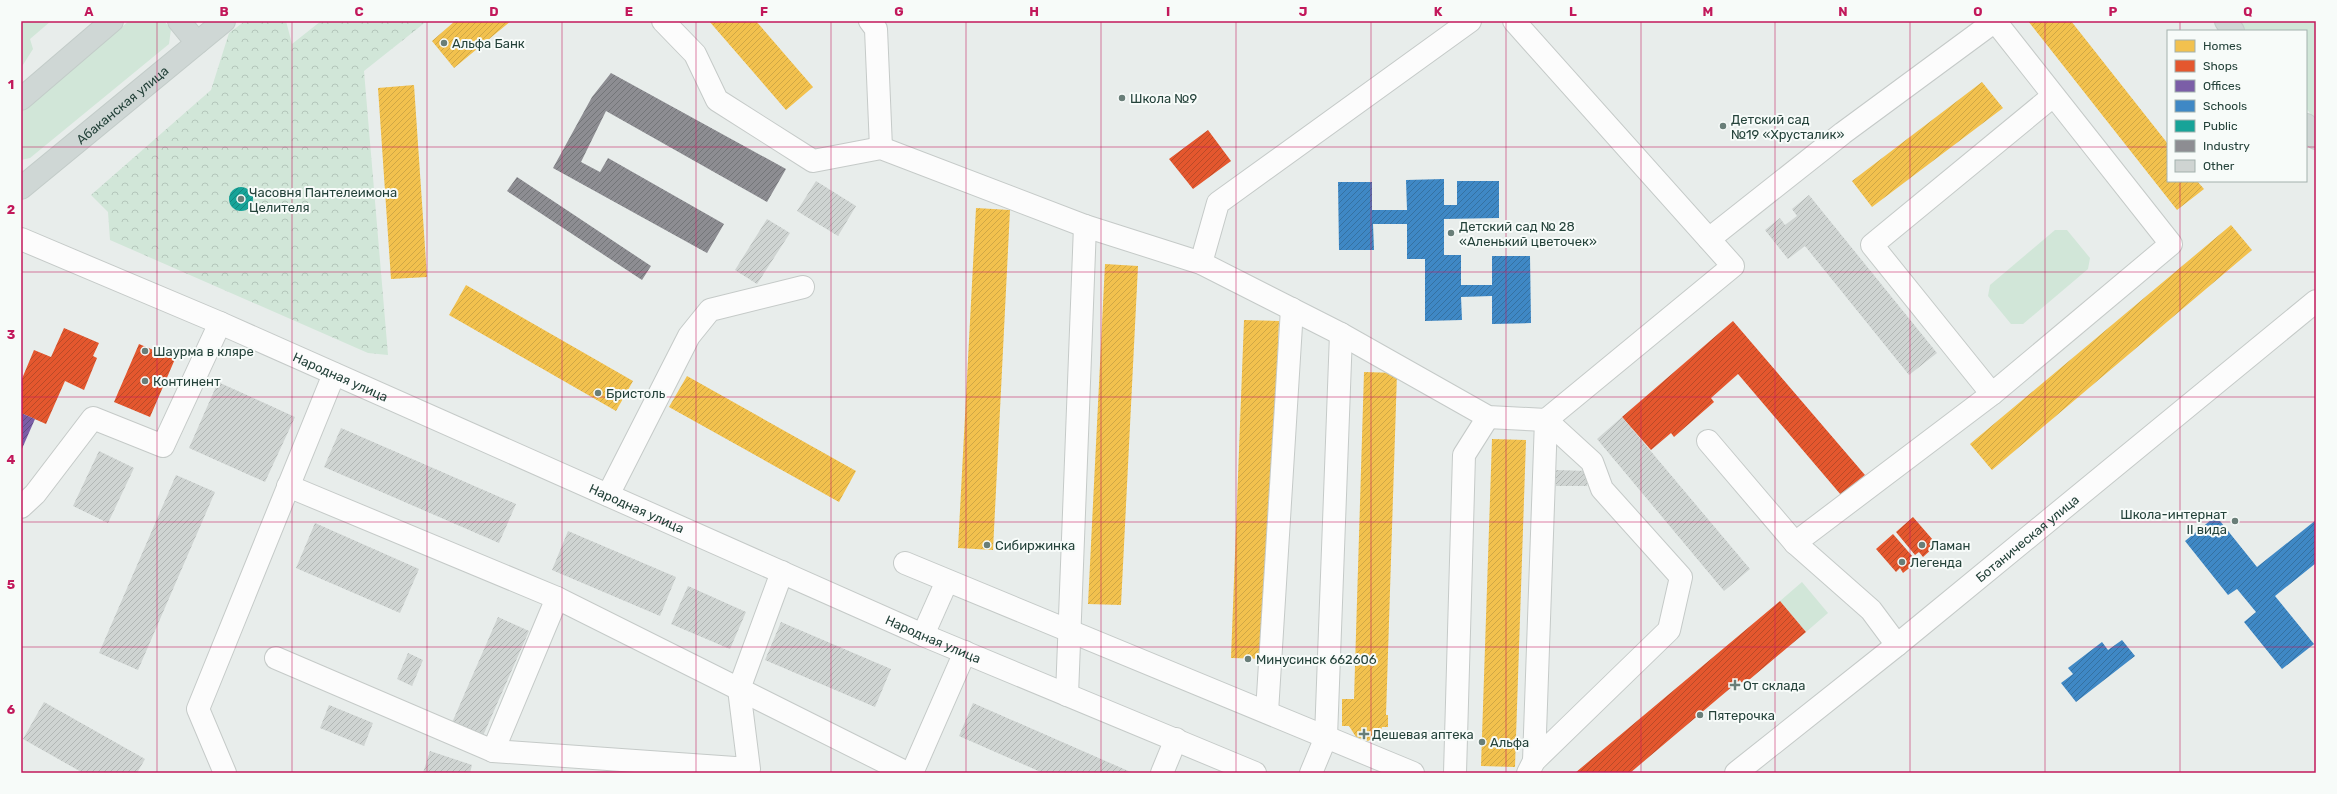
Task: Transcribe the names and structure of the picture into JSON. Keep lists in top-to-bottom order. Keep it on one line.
{"streets":{"main road":["Абаканская улица"],"street":["Народная улица","Ботаническая улица"]},"places":{"other":["Альфа Банк","Школа №9","Детский сад №19 «Хрусталик»","Часовня Пантелеимона Целителя","Детский сад № 28 «Аленький цветочек»","Шаурма в кляре","Континент","Бристоль","Школа-интернат II вида","Сибиржинка","Ламан","Легенда","Минусинск 662606","Пятерочка","Альфа"],"health":["От склада","Дешевая аптека"]},"legend":["Homes","Shops","Offices","Schools","Public","Industry","Other"],"grid":{"columns":["A","B","C","D","E","F","G","H","I","J","K","L","M","N","O","P","Q"],"rows":["1","2","3","4","5","6"]}}
